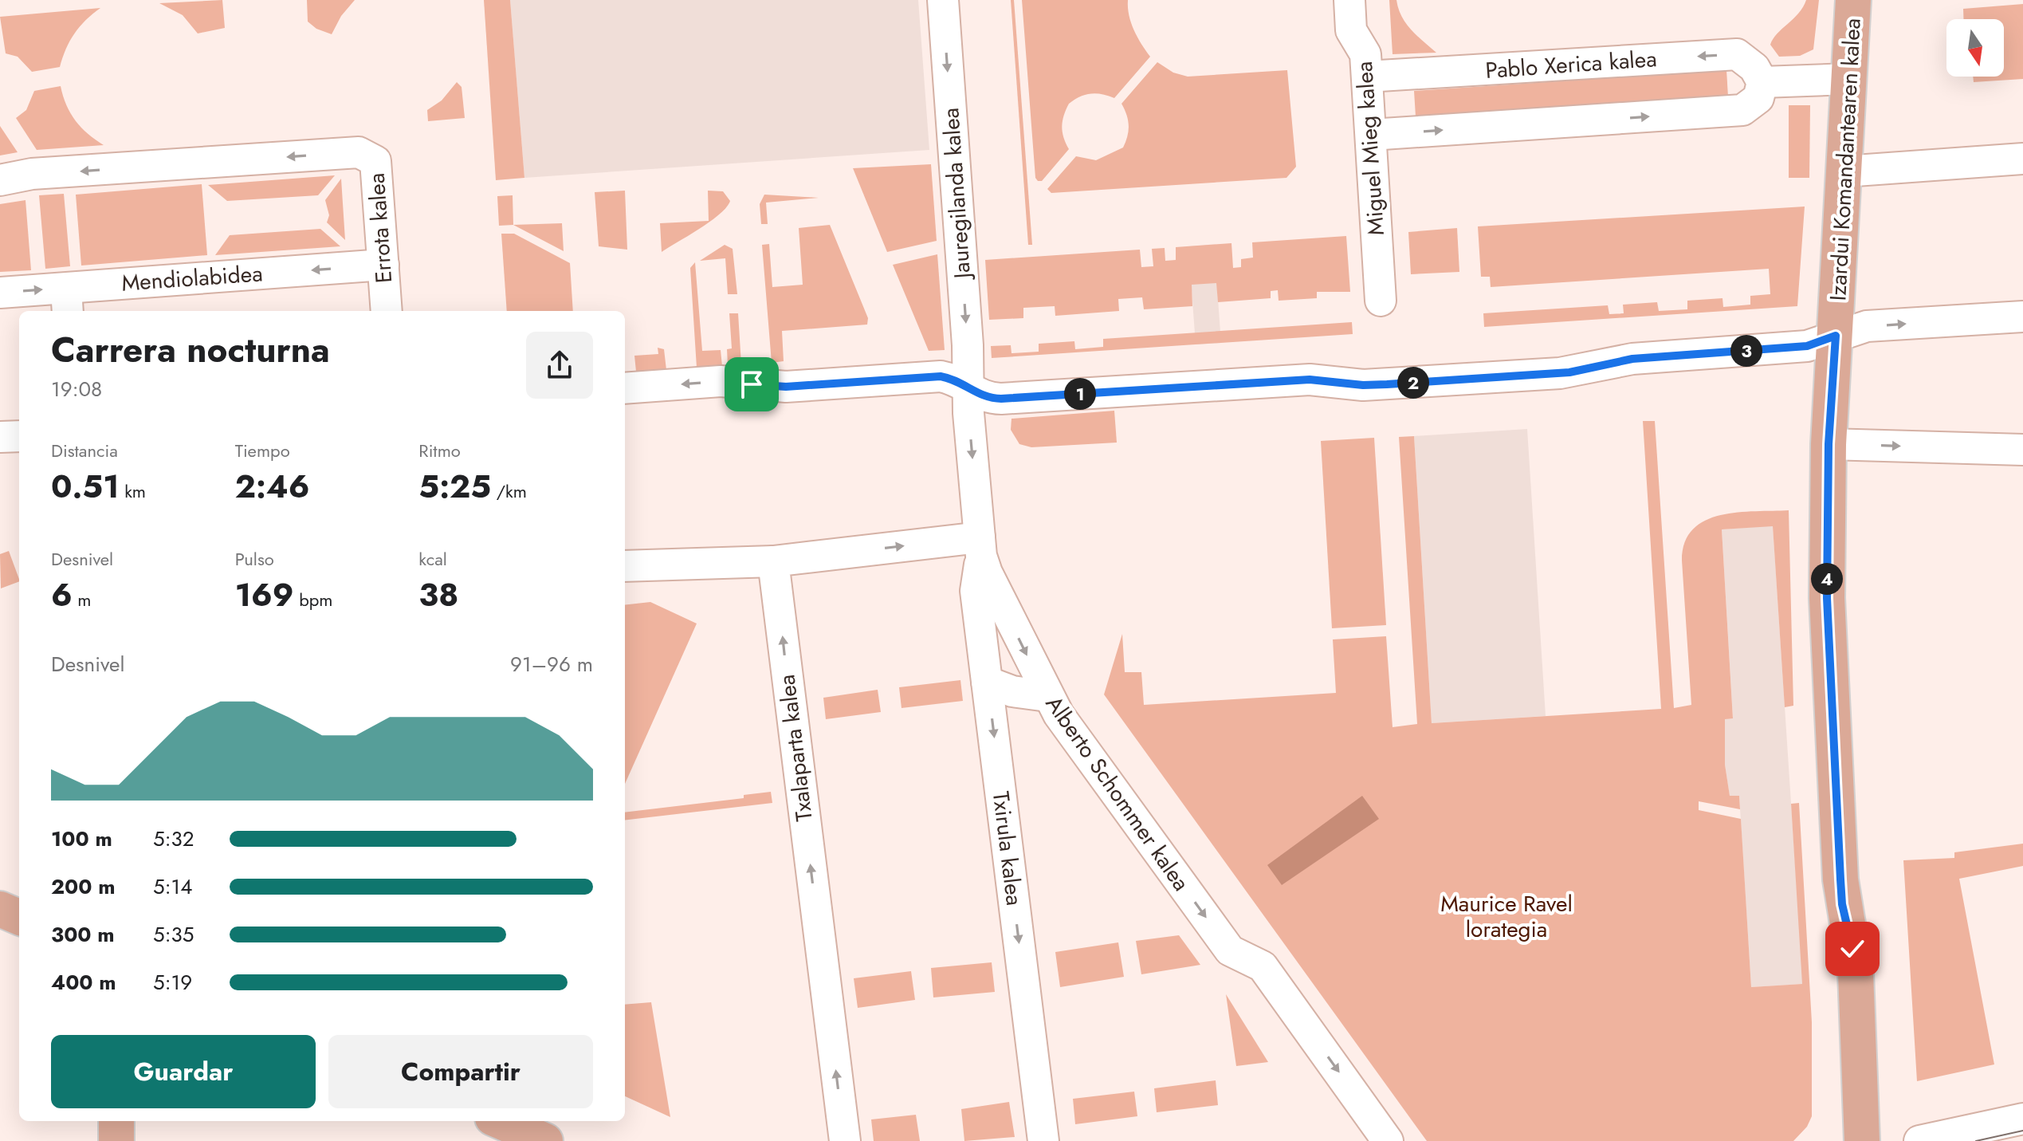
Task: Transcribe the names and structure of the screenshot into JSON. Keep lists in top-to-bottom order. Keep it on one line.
{"streets":{"main road":["Izardui Komandantearen kalea"],"street":["Pablo Xerica kalea","Miguel Mieg kalea","Jauregilanda kalea","Errota kalea","Mendiolabidea","Txalaparta kalea","Alberto Schommer kalea","Txirula kalea"]},"crossings":[["Pablo Xerica kalea","Miguel Mieg kalea"],["Jauregilanda kalea","Alberto Schommer kalea"],["Errota kalea","Mendiolabidea"],["Alberto Schommer kalea","Txirula kalea"]],"one_way":["Jauregilanda kalea","Errota kalea","Txalaparta kalea","Alberto Schommer kalea","Txirula kalea"],"parks":["Maurice Ravel lorategia"],"north":"bottom","page":{"heading":["Carrera nocturna","19:08"],"pins":["3","2","1","4"],"stats":[["Distancia","0.51 km"],["Tiempo","2:46"],["Ritmo","5:25 /km"],["Desnivel","6 m"],["Pulso","169 bpm"],["kcal","38"]],"chart":["Desnivel","91–96 m"],"list":[{"name":"100 m","note":"5:32"},{"name":"200 m","note":"5:14"},{"name":"300 m","note":"5:35"},{"name":"400 m","note":"5:19"}],"buttons":["Guardar","Compartir"]}}
